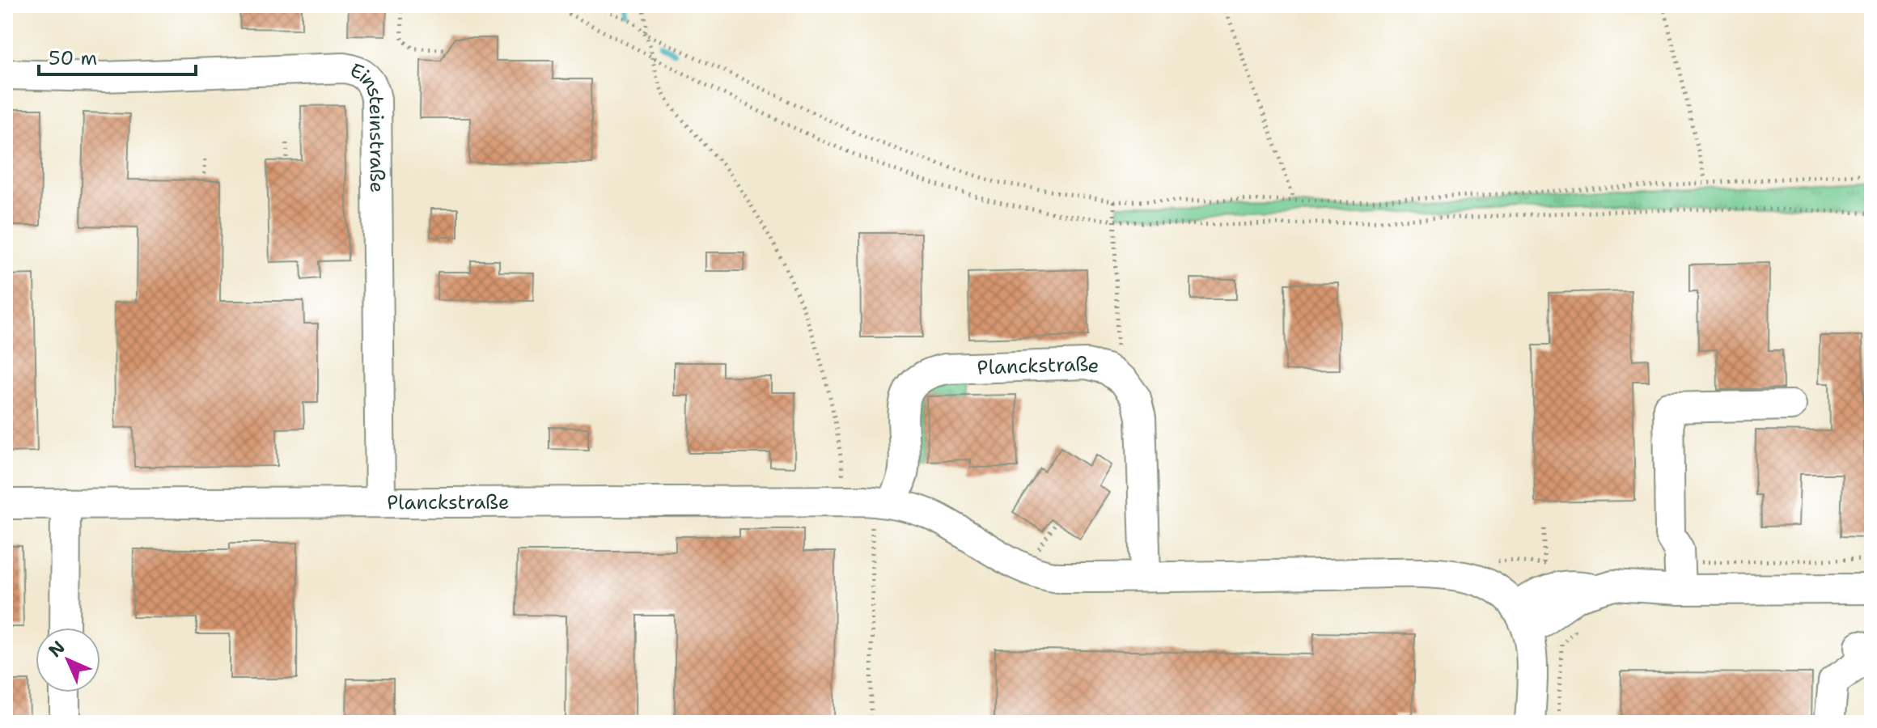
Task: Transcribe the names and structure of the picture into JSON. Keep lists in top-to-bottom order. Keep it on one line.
{"streets":{"street":["Einsteinstraße","Planckstraße"]},"crossings":[["Einsteinstraße","Planckstraße"]],"scale_bar":"50 m","north":"top left"}
